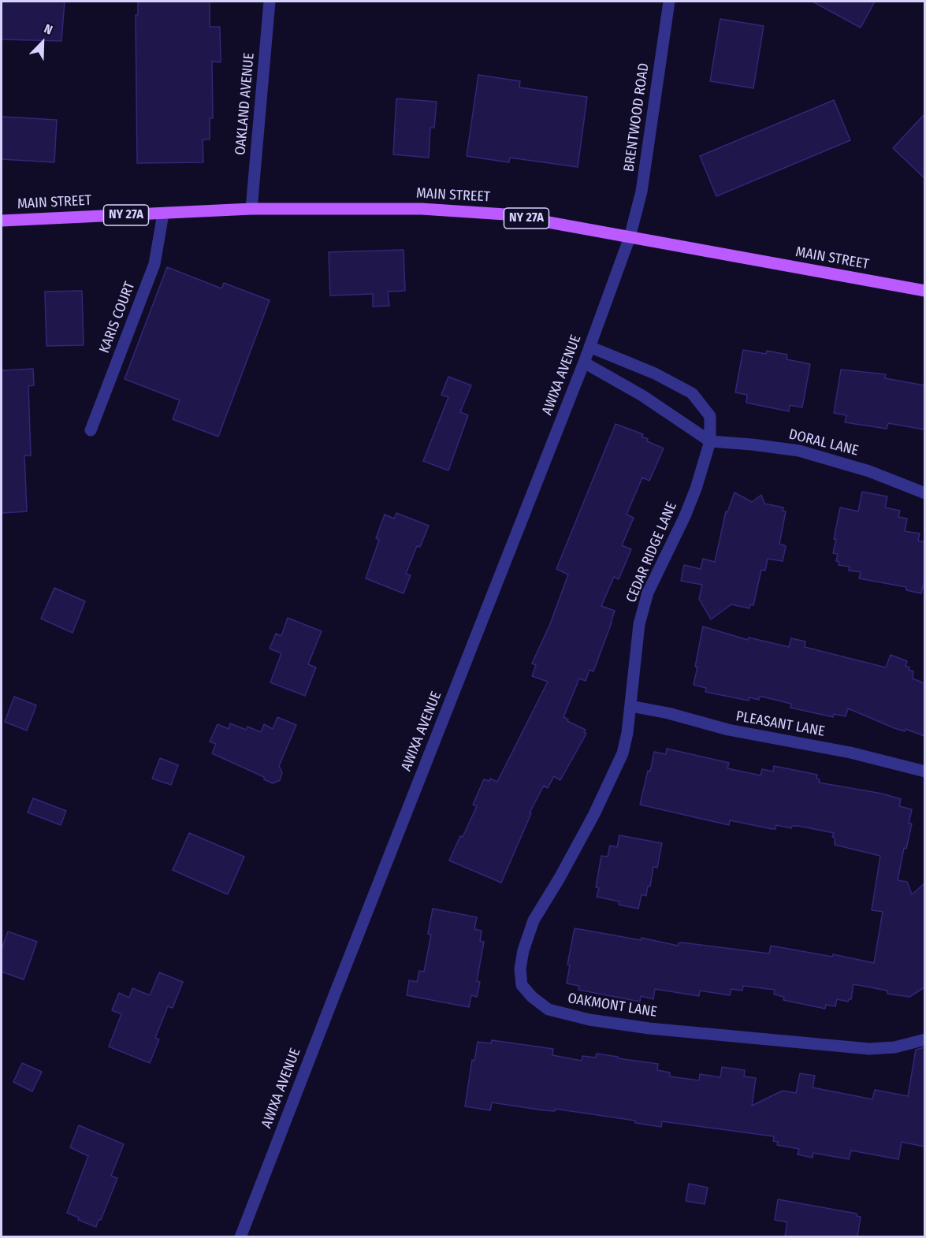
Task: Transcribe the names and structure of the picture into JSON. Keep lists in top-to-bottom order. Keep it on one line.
{"streets":{"main road":["MAIN STREET","NY 27A"],"street":["OAKLAND AVENUE","BRENTWOOD ROAD","KARIS COURT","AWIXA AVENUE","DORAL LANE","CEDAR RIDGE LANE","PLEASANT LANE","OAKMONT LANE"]},"crossings":[["OAKLAND AVENUE","MAIN STREET"],["BRENTWOOD ROAD","MAIN STREET"],["BRENTWOOD ROAD","AWIXA AVENUE"],["MAIN STREET","KARIS COURT"],["MAIN STREET","AWIXA AVENUE"],["AWIXA AVENUE","DORAL LANE"],["DORAL LANE","CEDAR RIDGE LANE"],["CEDAR RIDGE LANE","PLEASANT LANE"],["CEDAR RIDGE LANE","OAKMONT LANE"],["PLEASANT LANE","OAKMONT LANE"]],"north":"top right"}
